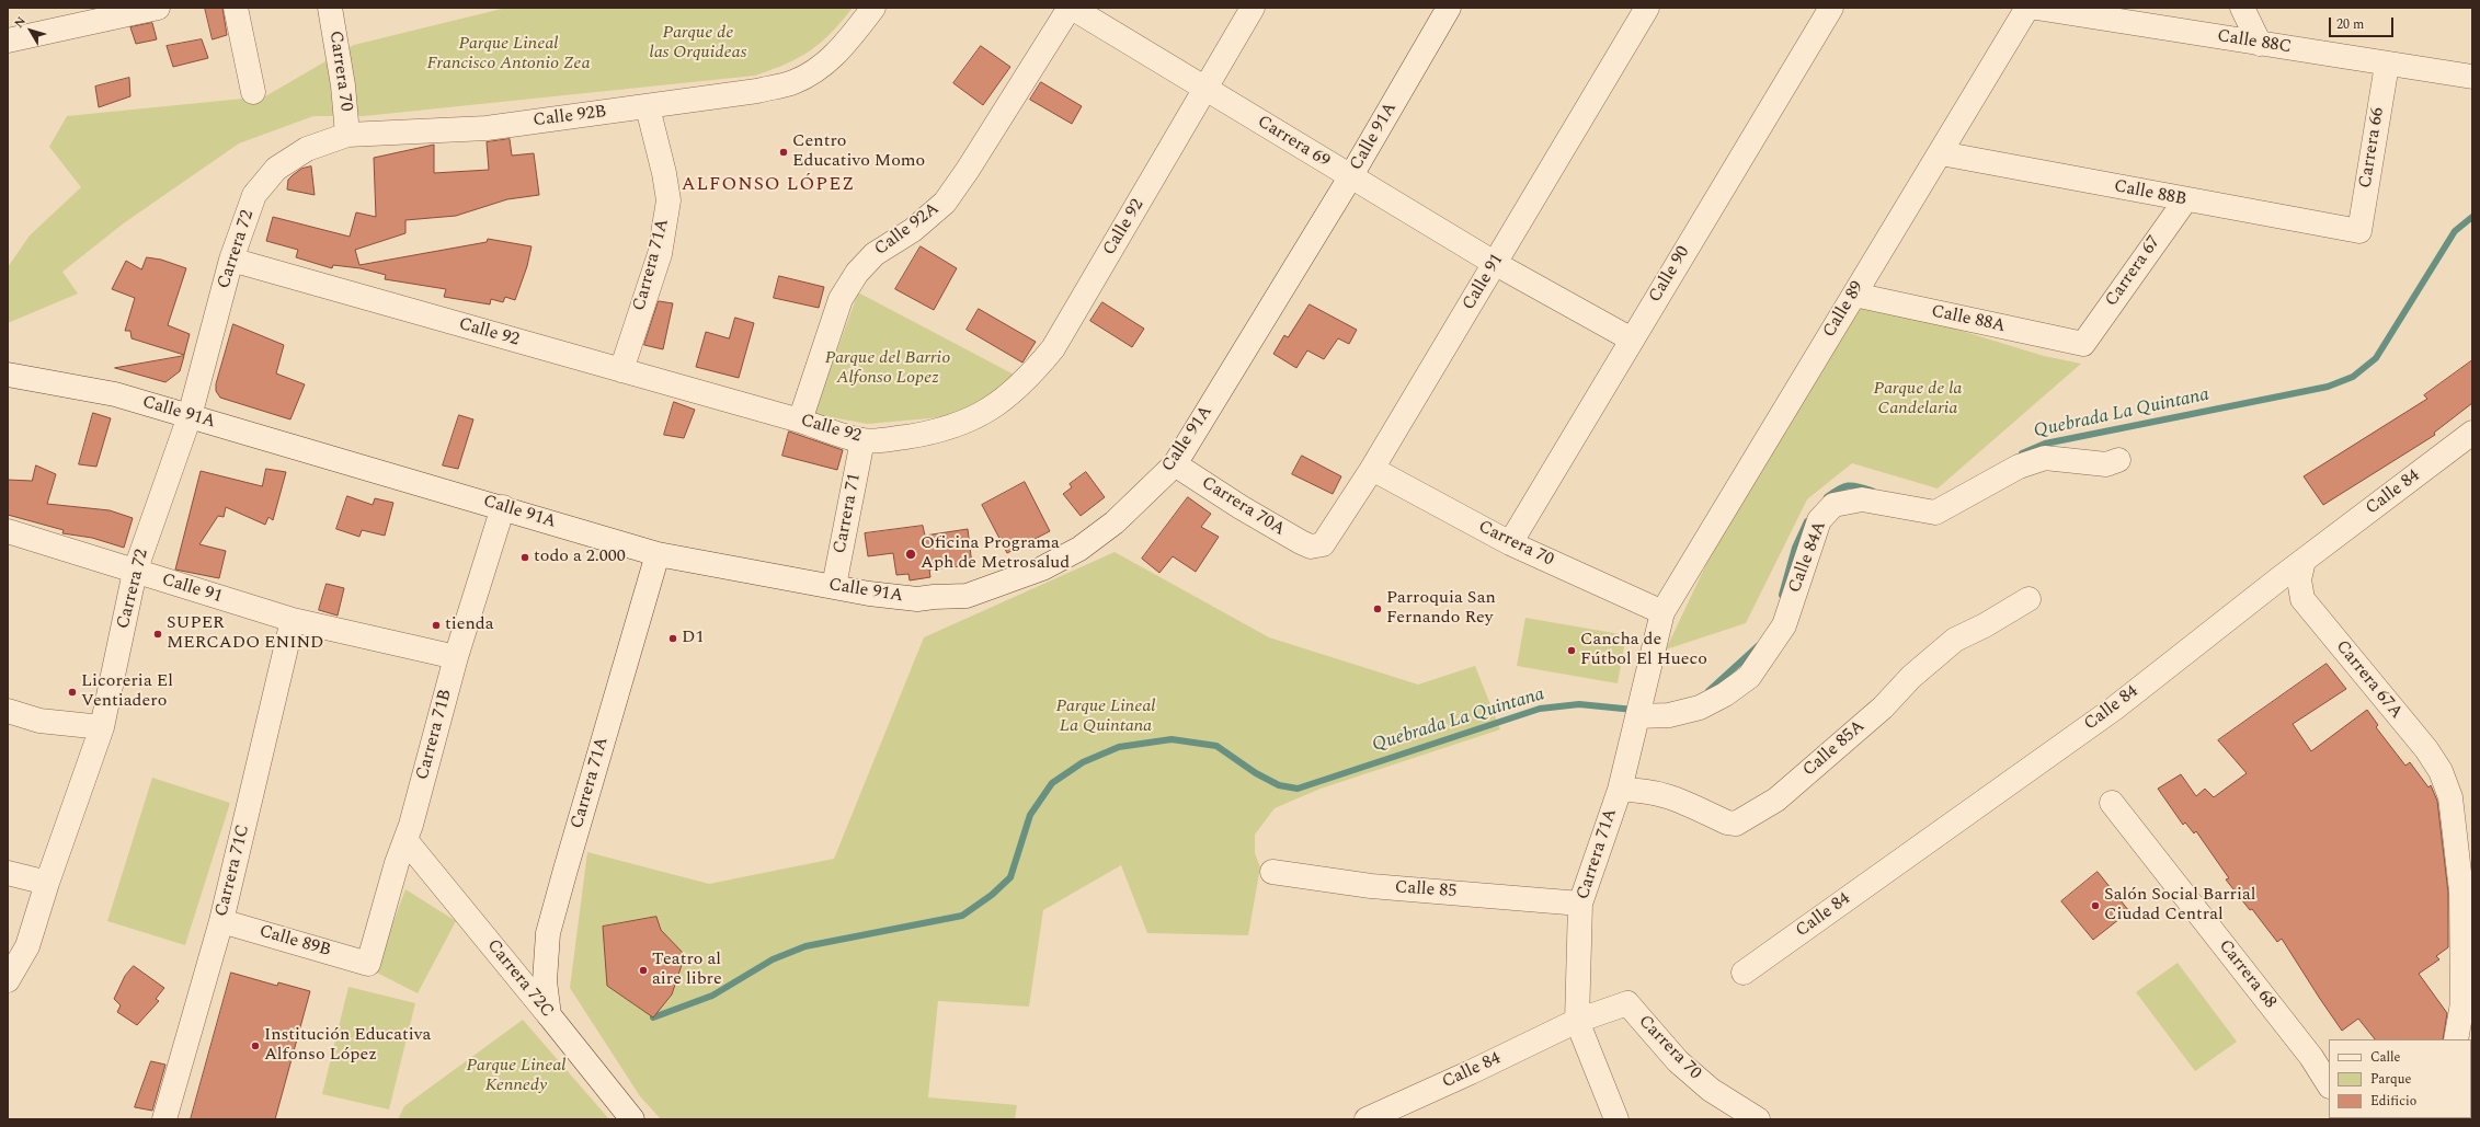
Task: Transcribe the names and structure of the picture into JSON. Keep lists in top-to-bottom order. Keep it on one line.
{"streets":{"street":["Calle 88C","Carrera 70","Calle 92B","Calle 91A","Carrera 69","Carrera 66","Calle 88B","Calle 92","Calle 92A","Carrera 72","Carrera 71A","Carrera 67","Calle 90","Calle 91","Calle 89","Calle 88A","Calle 84","Carrera 70A","Carrera 71","Calle 84A","Carrera 67A","Carrera 71B","Calle 85A","Carrera 71C","Calle 85","Calle 89B","Carrera 68","Carrera 72C"]},"crossings":[["Calle 88C","Carrera 66"],["Carrera 70","Calle 92B"],["Carrera 70","Carrera 71A"],["Carrera 70","Calle 90"],["Carrera 70","Calle 91"],["Carrera 70","Calle 89"],["Carrera 70","Calle 84"],["Calle 92B","Carrera 72"],["Calle 92B","Carrera 71A"],["Calle 91A","Carrera 69"],["Calle 91A","Carrera 72"],["Calle 91A","Carrera 71A"],["Calle 91A","Carrera 70A"],["Calle 91A","Carrera 71"],["Calle 91A","Carrera 71B"],["Carrera 69","Calle 92"],["Carrera 69","Calle 92A"],["Carrera 69","Calle 90"],["Carrera 69","Calle 91"],["Carrera 66","Calle 88B"],["Calle 88B","Carrera 67"],["Calle 88B","Calle 89"],["Calle 92","Calle 92A"],["Calle 92","Carrera 72"],["Calle 92","Carrera 71A"],["Calle 92","Carrera 71"],["Carrera 72","Calle 91"],["Carrera 71A","Calle 89"],["Carrera 71A","Calle 84"],["Carrera 71A","Calle 84A"],["Carrera 71A","Calle 85A"],["Carrera 71A","Calle 85"],["Carrera 71A","Carrera 72C"],["Carrera 67","Calle 88A"],["Calle 91","Carrera 70A"],["Calle 91","Carrera 71B"],["Calle 91","Carrera 71C"],["Calle 89","Calle 88A"],["Calle 84","Carrera 67A"],["Carrera 71B","Calle 89B"],["Carrera 71B","Carrera 72C"],["Carrera 71C","Calle 89B"]],"districts":["ALFONSO LÓPEZ"],"water":["Quebrada La Quintana"],"parks":["Parque de las Orquideas","Parque Lineal Francisco Antonio Zea","Parque del Barrio Alfonso Lopez","Parque de la Candelaria","Parque Lineal La Quintana","Parque Lineal Kennedy"],"places":["Centro Educativo Momo","Oficina Programa Aph de Metrosalud","todo a 2.000","Parroquia San Fernando Rey","tienda","SUPER MERCADO ENIND","D1","Cancha de Fútbol El Hueco","Licoreria El Ventiadero","Salón Social Barrial Ciudad Central","Teatro al aire libre","Institución Educativa Alfonso López"],"legend":["Calle","Parque","Edificio"],"scale_bar":"20 m","north":"top left"}
